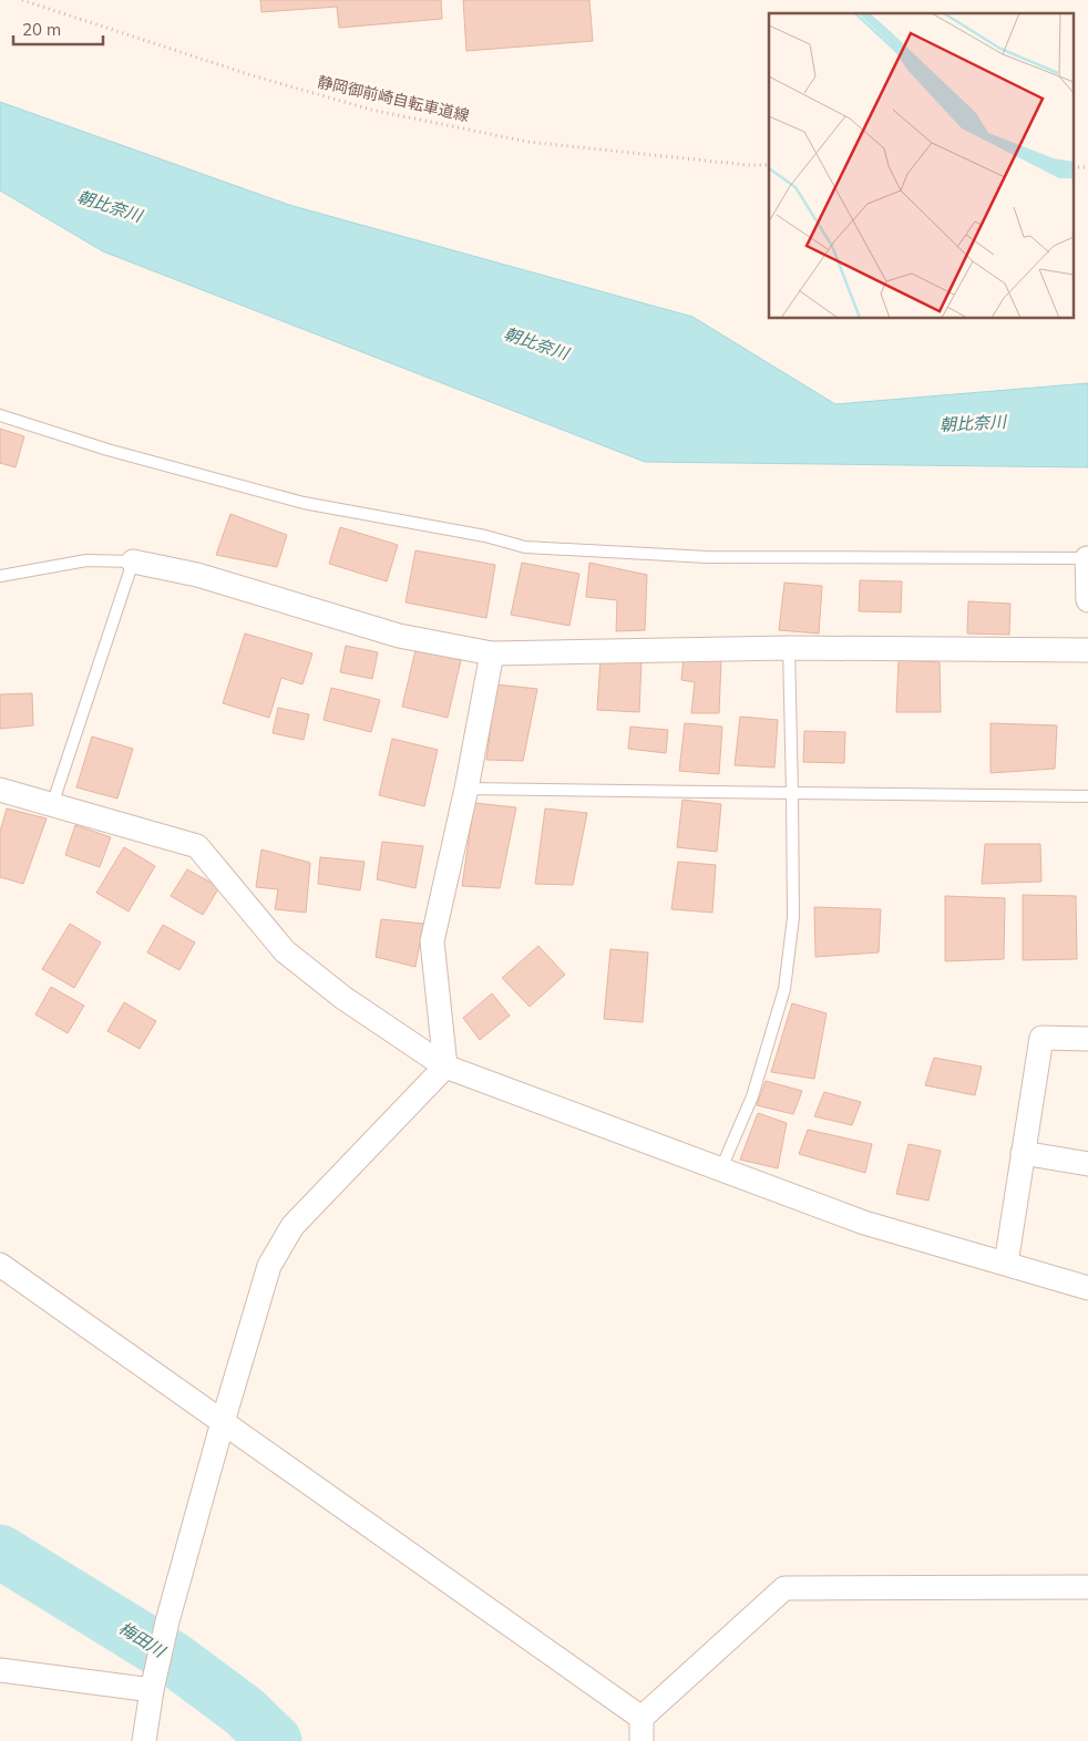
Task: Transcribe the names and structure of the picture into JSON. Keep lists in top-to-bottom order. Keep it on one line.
{"streets":{"path":["静岡御前崎自転車道線"]},"water":["朝比奈川","梅田川"],"scale_bar":"20 m"}
